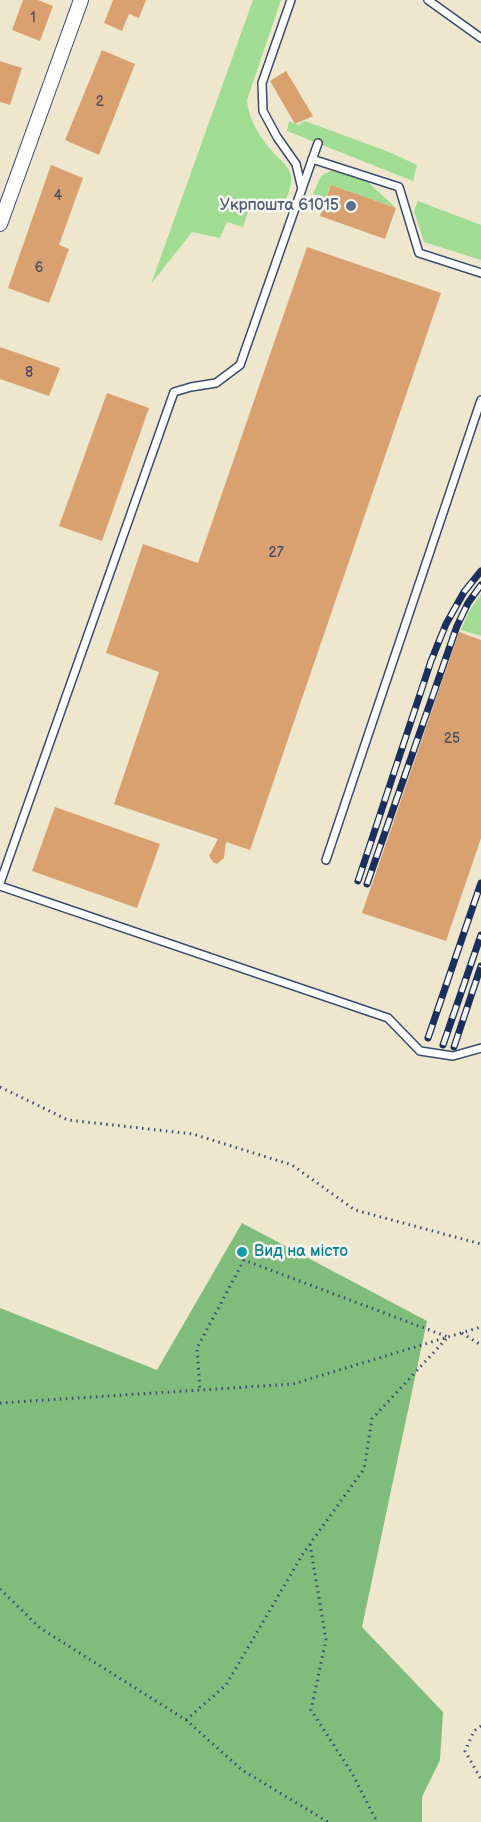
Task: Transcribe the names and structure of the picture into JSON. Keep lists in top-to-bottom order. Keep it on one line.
{"places":["Укрпошта 61015","Вид на місто"],"house_numbers":["1","2","4","6","8","27","25"]}
